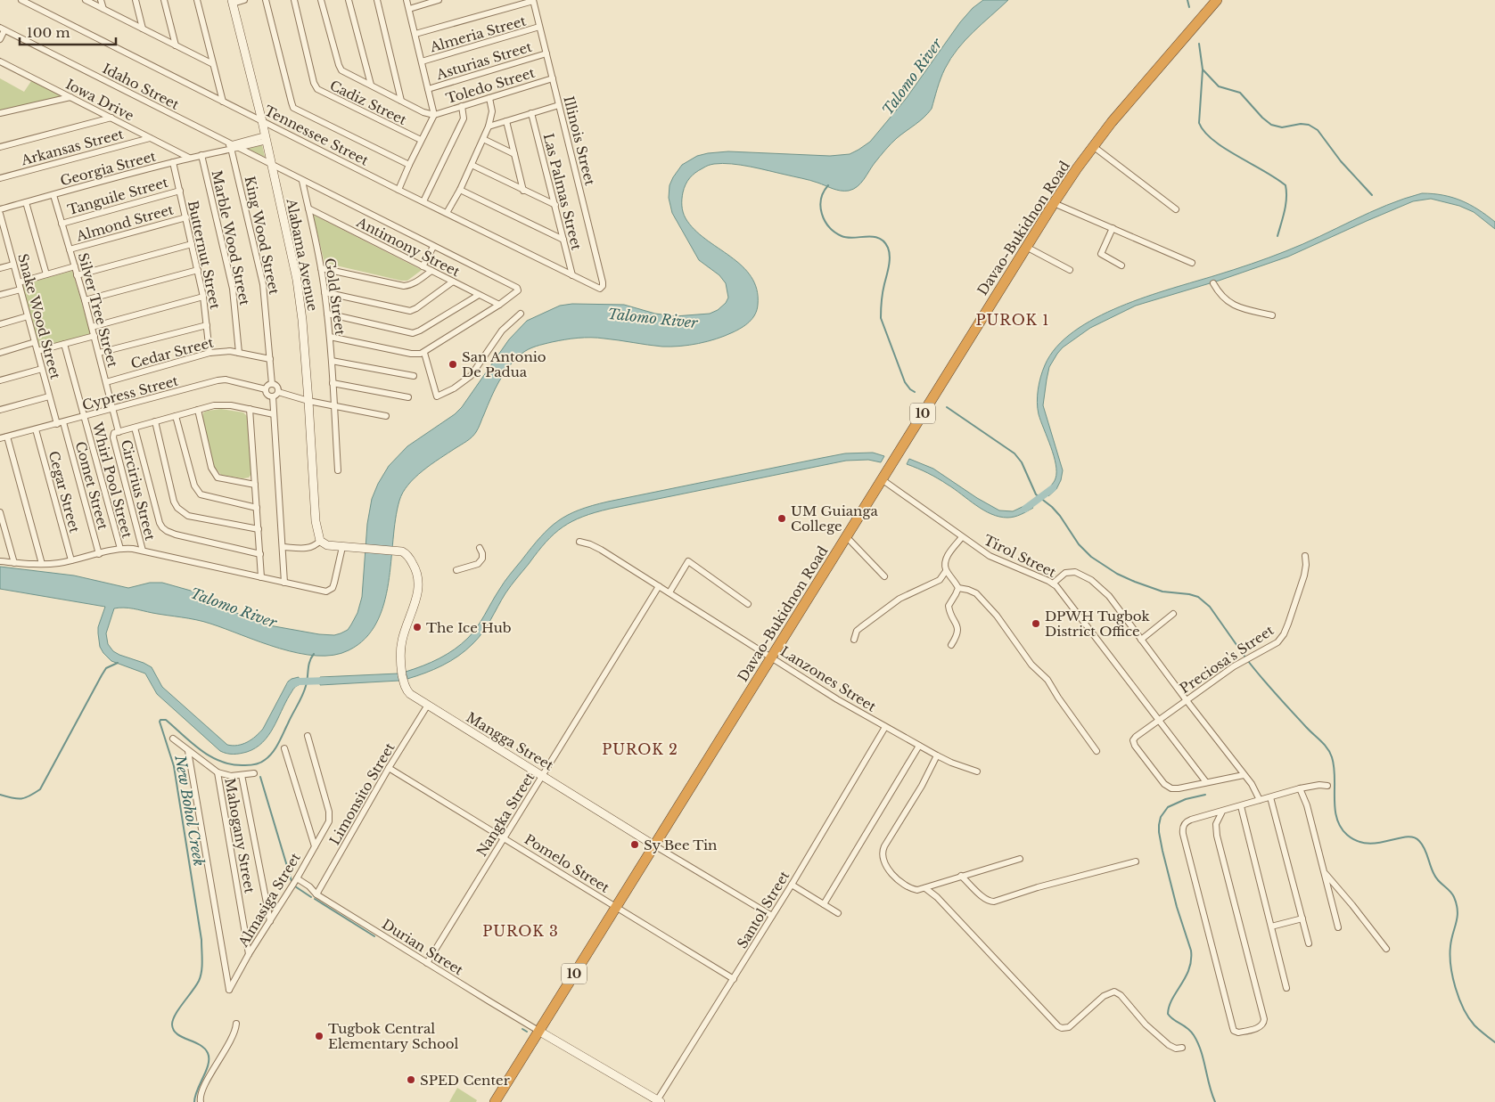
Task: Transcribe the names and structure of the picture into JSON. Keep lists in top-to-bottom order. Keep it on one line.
{"streets":{"highway":["Davao-Bukidnon Road","10"],"street":["Almeria Street","Asturias Street","Toledo Street","Idaho Street","Iowa Drive","Cadiz Street","Tennessee Street","Illinois Street","Arkansas Street","Georgia Street","Las Palmas Street","Tanguile Street","Almond Street","King Wood Street","Marble Wood Street","Antimony Street","Butternut Street","Alabama Avenue","Gold Street","Silver Tree Street","Snake Wood Street","Cedar Street","Cypress Street","Whirl Pool Street","Comet Street","Circirius Street","Cegar Street","Tirol Street","Preciosa's Street","Lanzones Street","Mangga Street","Limonsito Street","Nangka Street","Mahogany Street","Pomelo Street","Almasiga Street","Santol Street","Durian Street"]},"crossings":[["Almeria Street","Illinois Street"],["Asturias Street","Illinois Street"],["Toledo Street","Illinois Street"],["Idaho Street","Georgia Street"],["Idaho Street","King Wood Street"],["Idaho Street","Antimony Street"],["Idaho Street","Alabama Avenue"],["Idaho Street","Gold Street"],["Iowa Drive","Arkansas Street"],["Iowa Drive","Georgia Street"],["Tennessee Street","Illinois Street"],["Tennessee Street","Las Palmas Street"],["Tennessee Street","Alabama Avenue"],["Georgia Street","King Wood Street"],["Georgia Street","Marble Wood Street"],["Georgia Street","Butternut Street"],["Georgia Street","Alabama Avenue"],["Georgia Street","Silver Tree Street"],["Tanguile Street","Butternut Street"],["Tanguile Street","Silver Tree Street"],["Almond Street","Butternut Street"],["Almond Street","Silver Tree Street"],["Davao-Bukidnon Road","Tirol Street"],["Davao-Bukidnon Road","Lanzones Street"],["Davao-Bukidnon Road","Mangga Street"],["Davao-Bukidnon Road","Pomelo Street"],["Davao-Bukidnon Road","Durian Street"],["King Wood Street","Cedar Street"],["King Wood Street","Cypress Street"],["Marble Wood Street","Cedar Street"],["Antimony Street","Gold Street"],["Butternut Street","Cedar Street"],["Silver Tree Street","Cedar Street"],["Silver Tree Street","Cypress Street"],["Silver Tree Street","Whirl Pool Street"],["Silver Tree Street","Circirius Street"],["Snake Wood Street","Cypress Street"],["Cypress Street","Whirl Pool Street"],["Cypress Street","Comet Street"],["Cypress Street","Cegar Street"],["Whirl Pool Street","Circirius Street"],["Tirol Street","Preciosa's Street"],["Lanzones Street","Nangka Street"],["Lanzones Street","Santol Street"],["Mangga Street","Limonsito Street"],["Mangga Street","Nangka Street"],["Mangga Street","Santol Street"],["Limonsito Street","Pomelo Street"],["Limonsito Street","Durian Street"],["Nangka Street","Pomelo Street"],["Nangka Street","Durian Street"],["Mahogany Street","Almasiga Street"],["Pomelo Street","Santol Street"],["Almasiga Street","Durian Street"]],"districts":["PUROK 1","PUROK 2","PUROK 3"],"water":["Talomo River","New Bohol Creek"],"places":["San Antonio De Padua","UM Guianga College","DPWH Tugbok District Office","The Ice Hub","Sy Bee Tin","Tugbok Central Elementary School","SPED Center"],"scale_bar":"100 m"}
